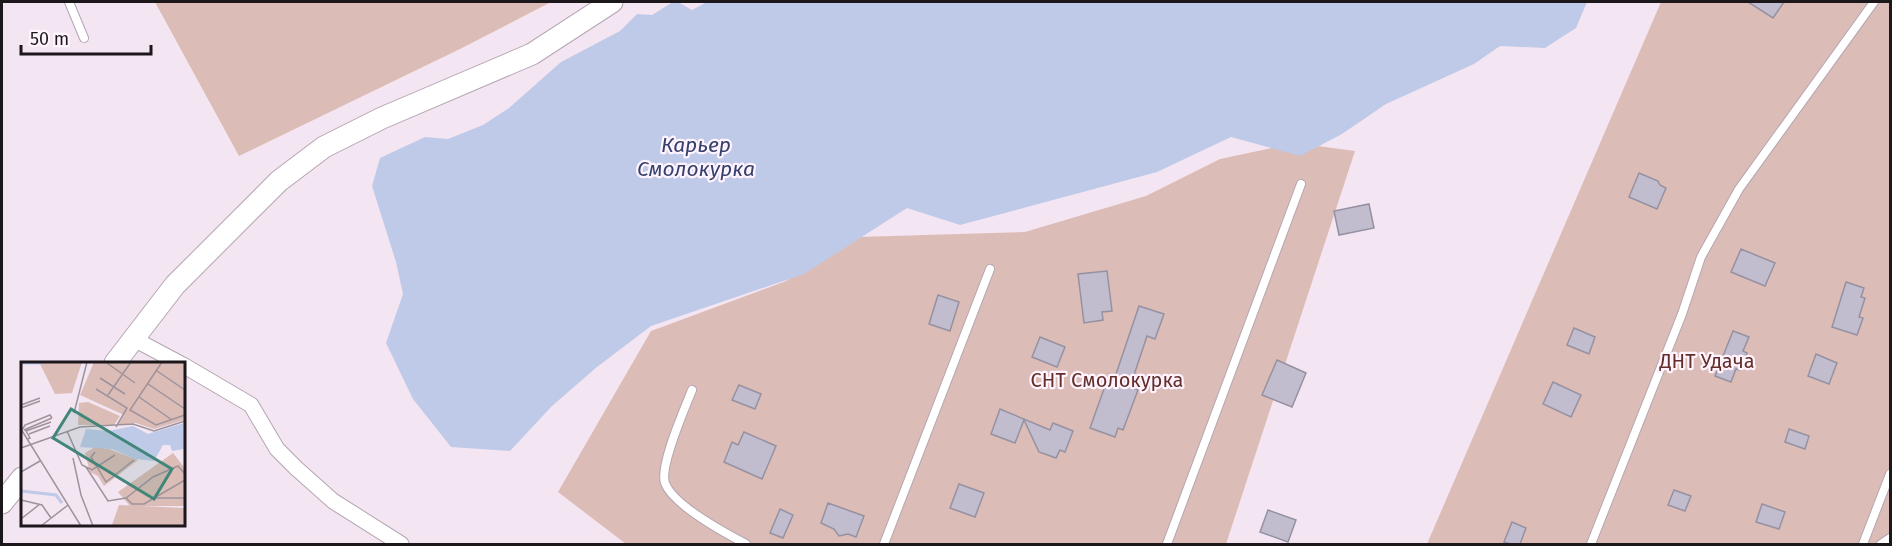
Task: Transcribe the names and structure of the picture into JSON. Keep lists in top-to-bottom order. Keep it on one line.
{"water":["Карьер Смолокурка"],"parks":["ДНТ Удача","СНТ Смолокурка"],"scale_bar":"50 m"}
